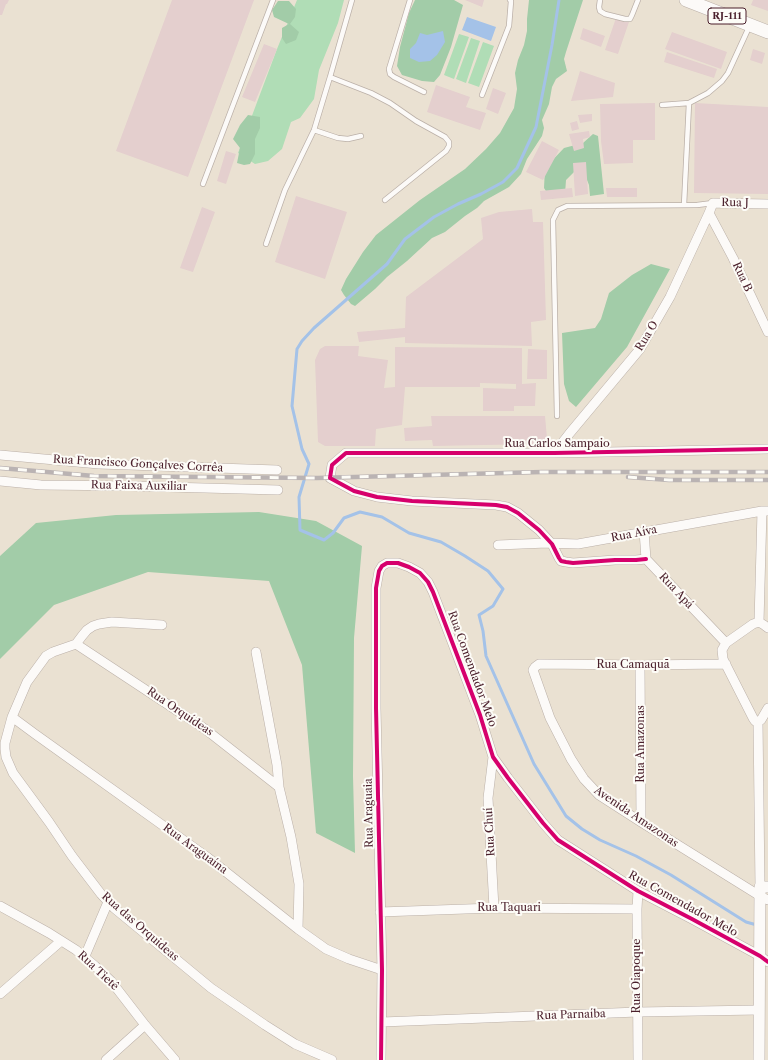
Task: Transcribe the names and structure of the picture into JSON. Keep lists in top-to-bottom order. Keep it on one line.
{"streets":{"main road":["RJ-111"],"street":["Rua J","Rua B","Rua O","Rua Carlos Sampaio","Rua Francisco Gonçalves Corrêa","Rua Faixa Auxiliar","Rua Aíva","Rua Apá","Rua Camaquã","Rua Comendador Melo","Rua Orquídeas","Rua Amazonas","Rua Araguaia","Avenida Amazonas","Rua Chuí","Rua Araguaína","Rua Taquari","Rua das Orquideas","Rua Tietê","Rua Oiapoque","Rua Parnaíba"]},"crossings":[["Rua J","Rua B"],["Rua J","Rua O"],["Rua B","Rua O"],["Rua O","Rua Carlos Sampaio"],["Rua Carlos Sampaio","Rua Aíva"],["Rua Camaquã","Rua Amazonas"],["Rua Camaquã","Avenida Amazonas"],["Rua Comendador Melo","Rua Araguaia"],["Rua Comendador Melo","Rua Chuí"],["Rua Comendador Melo","Rua Oiapoque"],["Rua Orquídeas","Rua das Orquideas"],["Rua Amazonas","Avenida Amazonas"],["Rua Araguaia","Rua Araguaína"],["Rua Araguaia","Rua Taquari"],["Rua Araguaia","Rua Parnaíba"],["Rua Chuí","Rua Taquari"],["Rua Araguaína","Rua das Orquideas"],["Rua Taquari","Rua Oiapoque"],["Rua Oiapoque","Rua Parnaíba"]]}
